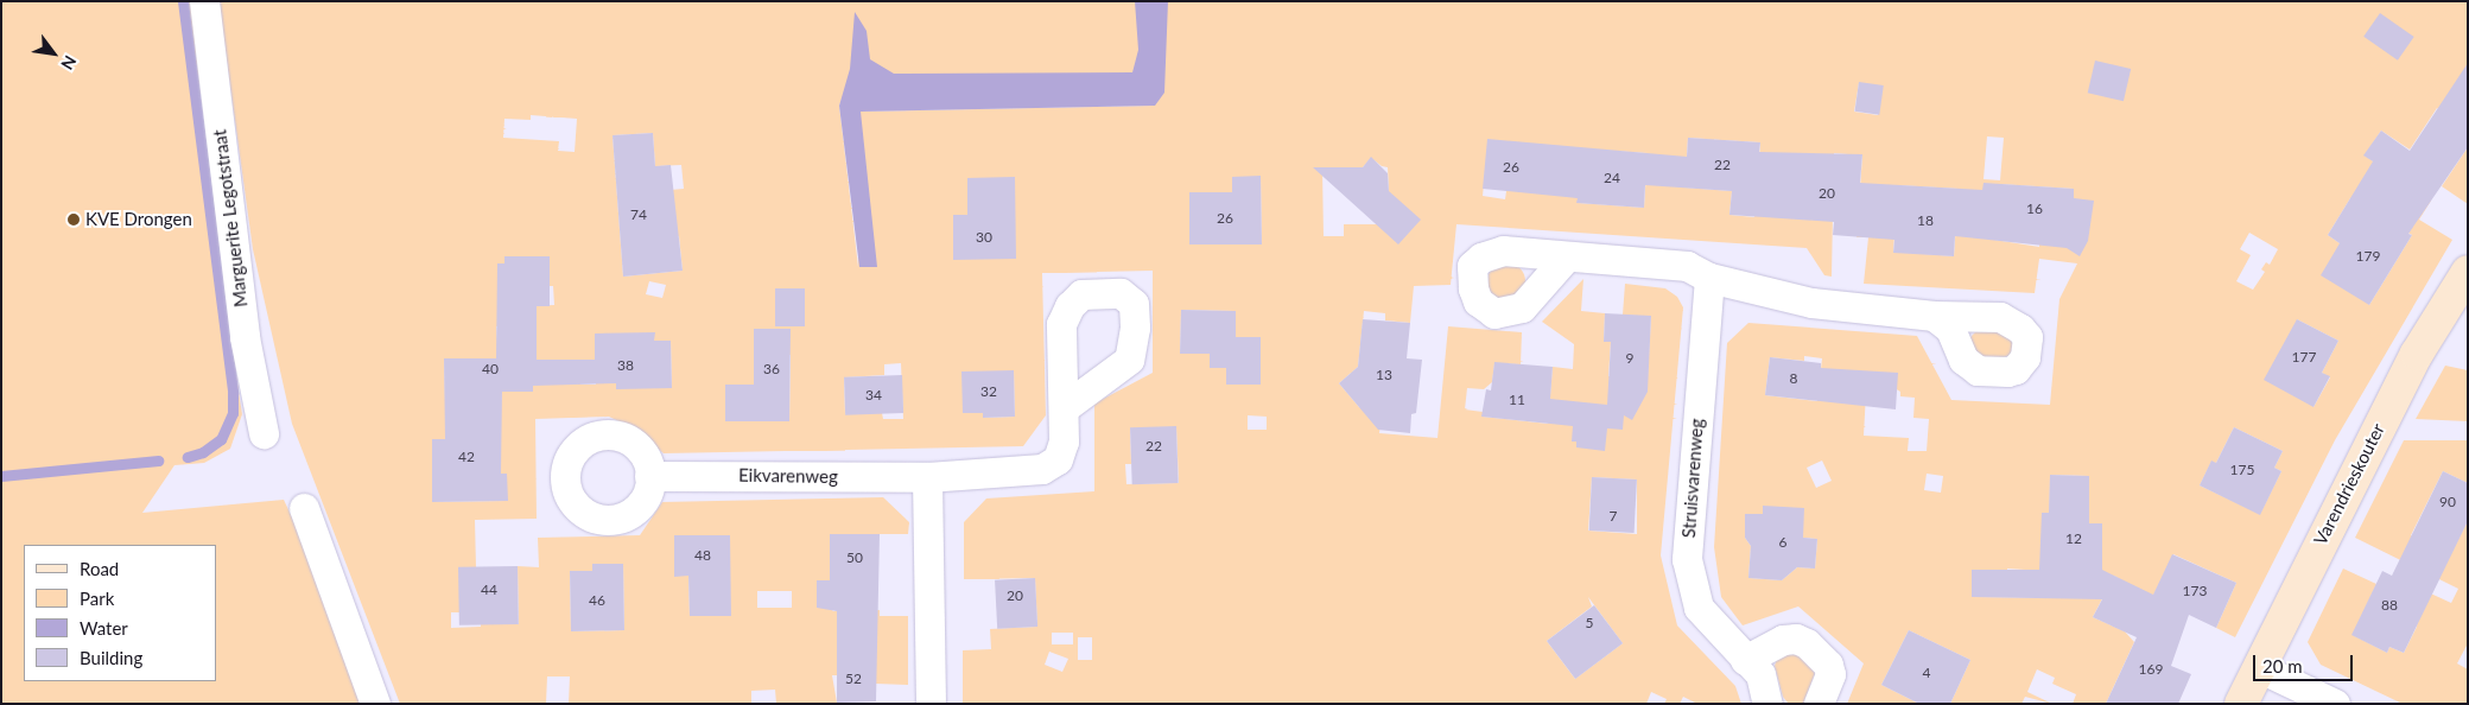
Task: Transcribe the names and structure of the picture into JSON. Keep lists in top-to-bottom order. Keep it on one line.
{"streets":{"street":["Marguerite Legotstraat","Eikvarenweg","Struisvarenweg","Varendrieskouter"]},"places":["KVE Drongen"],"house_numbers":["22","26","24","20","16","74","26","18","30","179","177","9","38","40","36","13","8","32","34","11","22","42","175","90","7","12","6","48","50","44","173","20","46","88","5","169","4","52"],"legend":["Road","Park","Water","Building"],"scale_bar":"20 m","north":"bottom right"}
